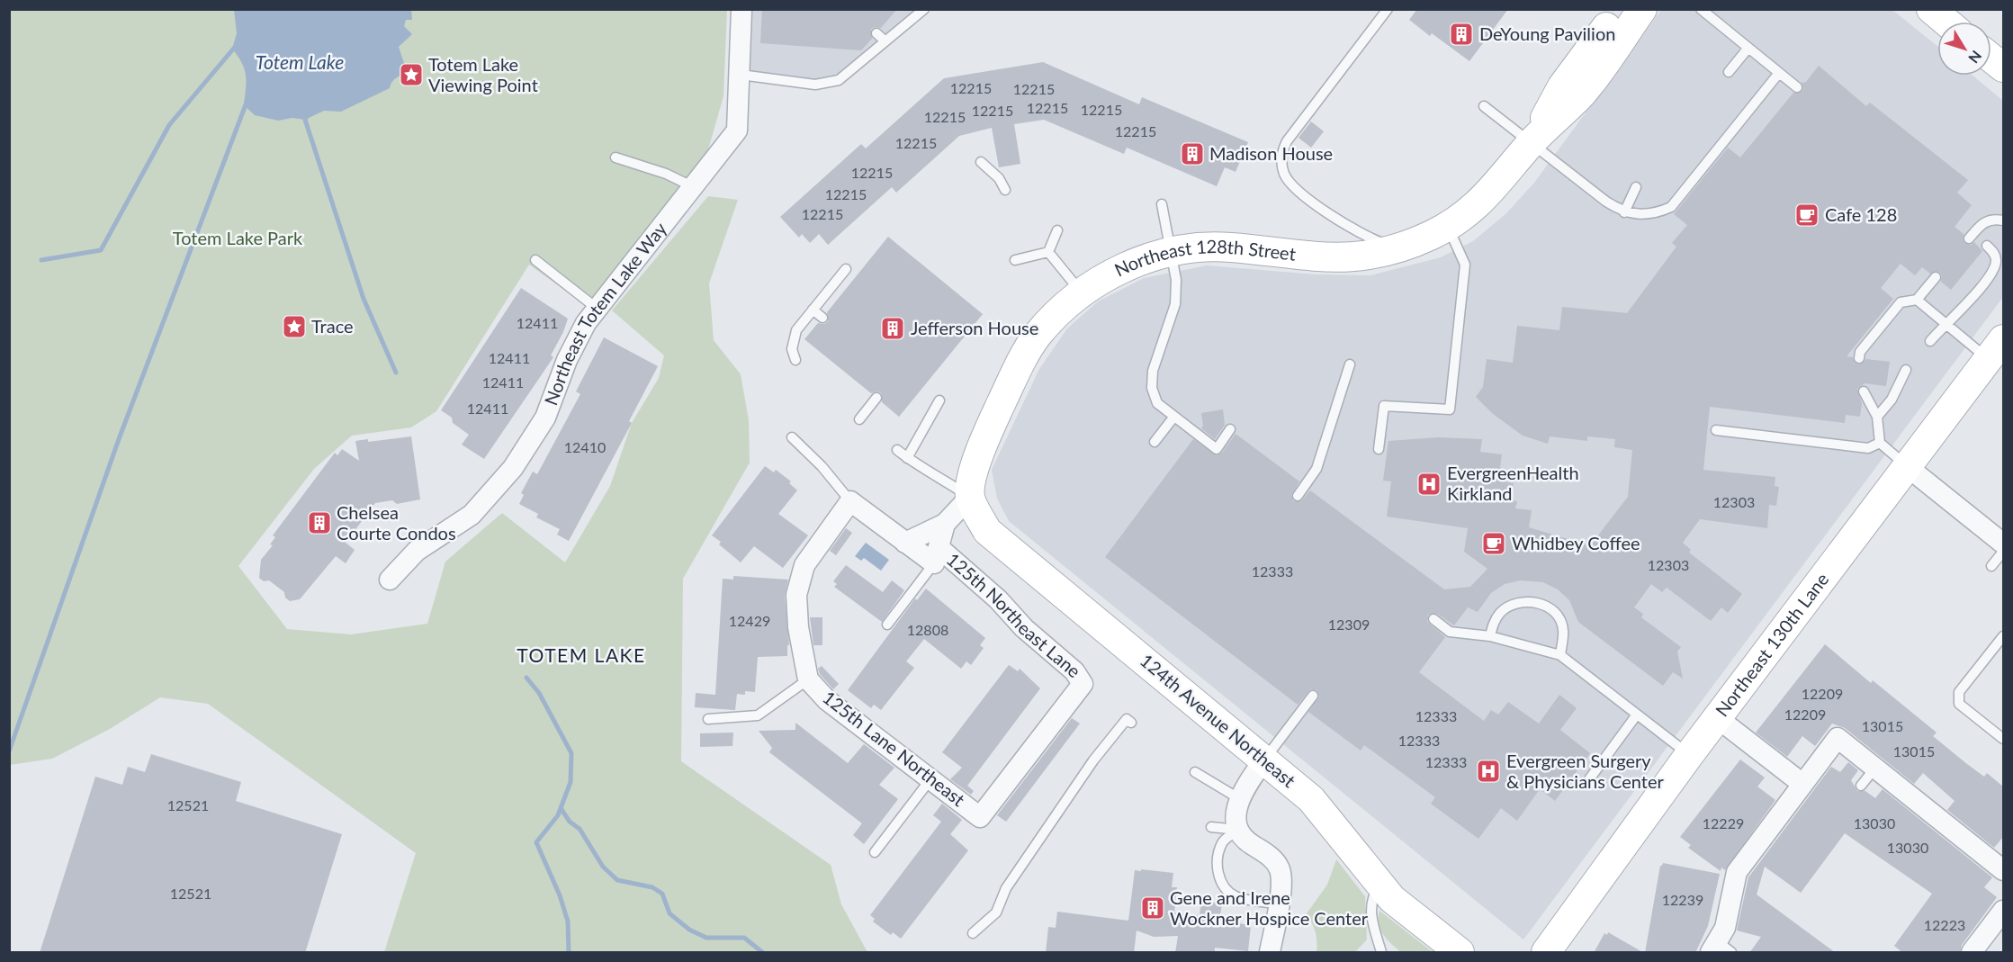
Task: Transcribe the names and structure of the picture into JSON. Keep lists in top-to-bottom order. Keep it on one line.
{"streets":{"street":["Northeast 128th Street","Northeast Totem Lake Way","125th Northeast Lane","Northeast 130th Lane","124th Avenue Northeast","125th Lane Northeast"]},"crossings":[["Northeast 128th Street","124th Avenue Northeast"],["125th Northeast Lane","125th Lane Northeast"]],"districts":["TOTEM LAKE"],"water":["Totem Lake"],"parks":["Totem Lake Park"],"places":{"building":["DeYoung Pavilion","Madison House","Jefferson House","Chelsea Courte Condos","Gene and Irene Wockner Hospice Center"],"place":["Totem Lake Viewing Point","Trace"],"cafe":["Cafe 128","Whidbey Coffee"],"hospital":["EvergreenHealth Kirkland","Evergreen Surgery & Physicians Center"]},"house_numbers":["12215","12215","12215","12215","12215","12215","12215","12215","12215","12215","12215","12411","12411","12411","12411","12410","12303","12303","12333","12429","12309","12808","12209","12209","12333","13015","12333","13015","12333","12521","12229","13030","13030","12521","12239","12223"],"north":"bottom right"}
